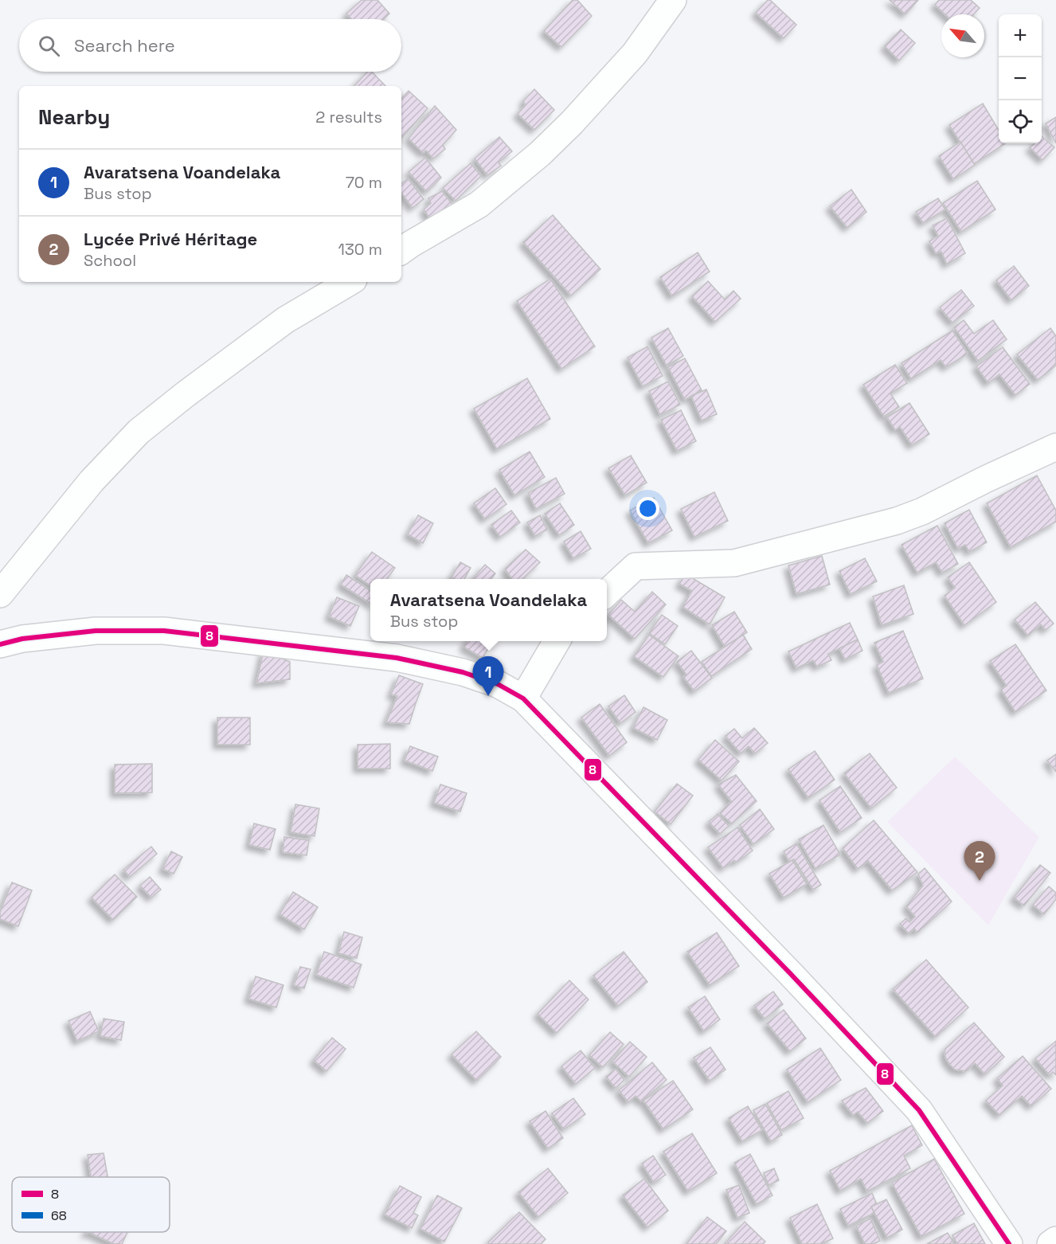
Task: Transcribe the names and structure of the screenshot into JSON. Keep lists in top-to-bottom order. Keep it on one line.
{"lines":["transit line 8"],"legend":["8","68"],"north":"top left","page":{"map_buttons":["+","−"],"search":"Search here","heading":["Nearby","2 results"],"list":[{"mark":"1","name":"Avaratsena Voandelaka","note":"Bus stop","value":"70 m"},{"mark":"2","name":"Lycée Privé Héritage","note":"School","value":"130 m"}],"popup":["Avaratsena Voandelaka","Bus stop"],"pins":["1","2"]}}
